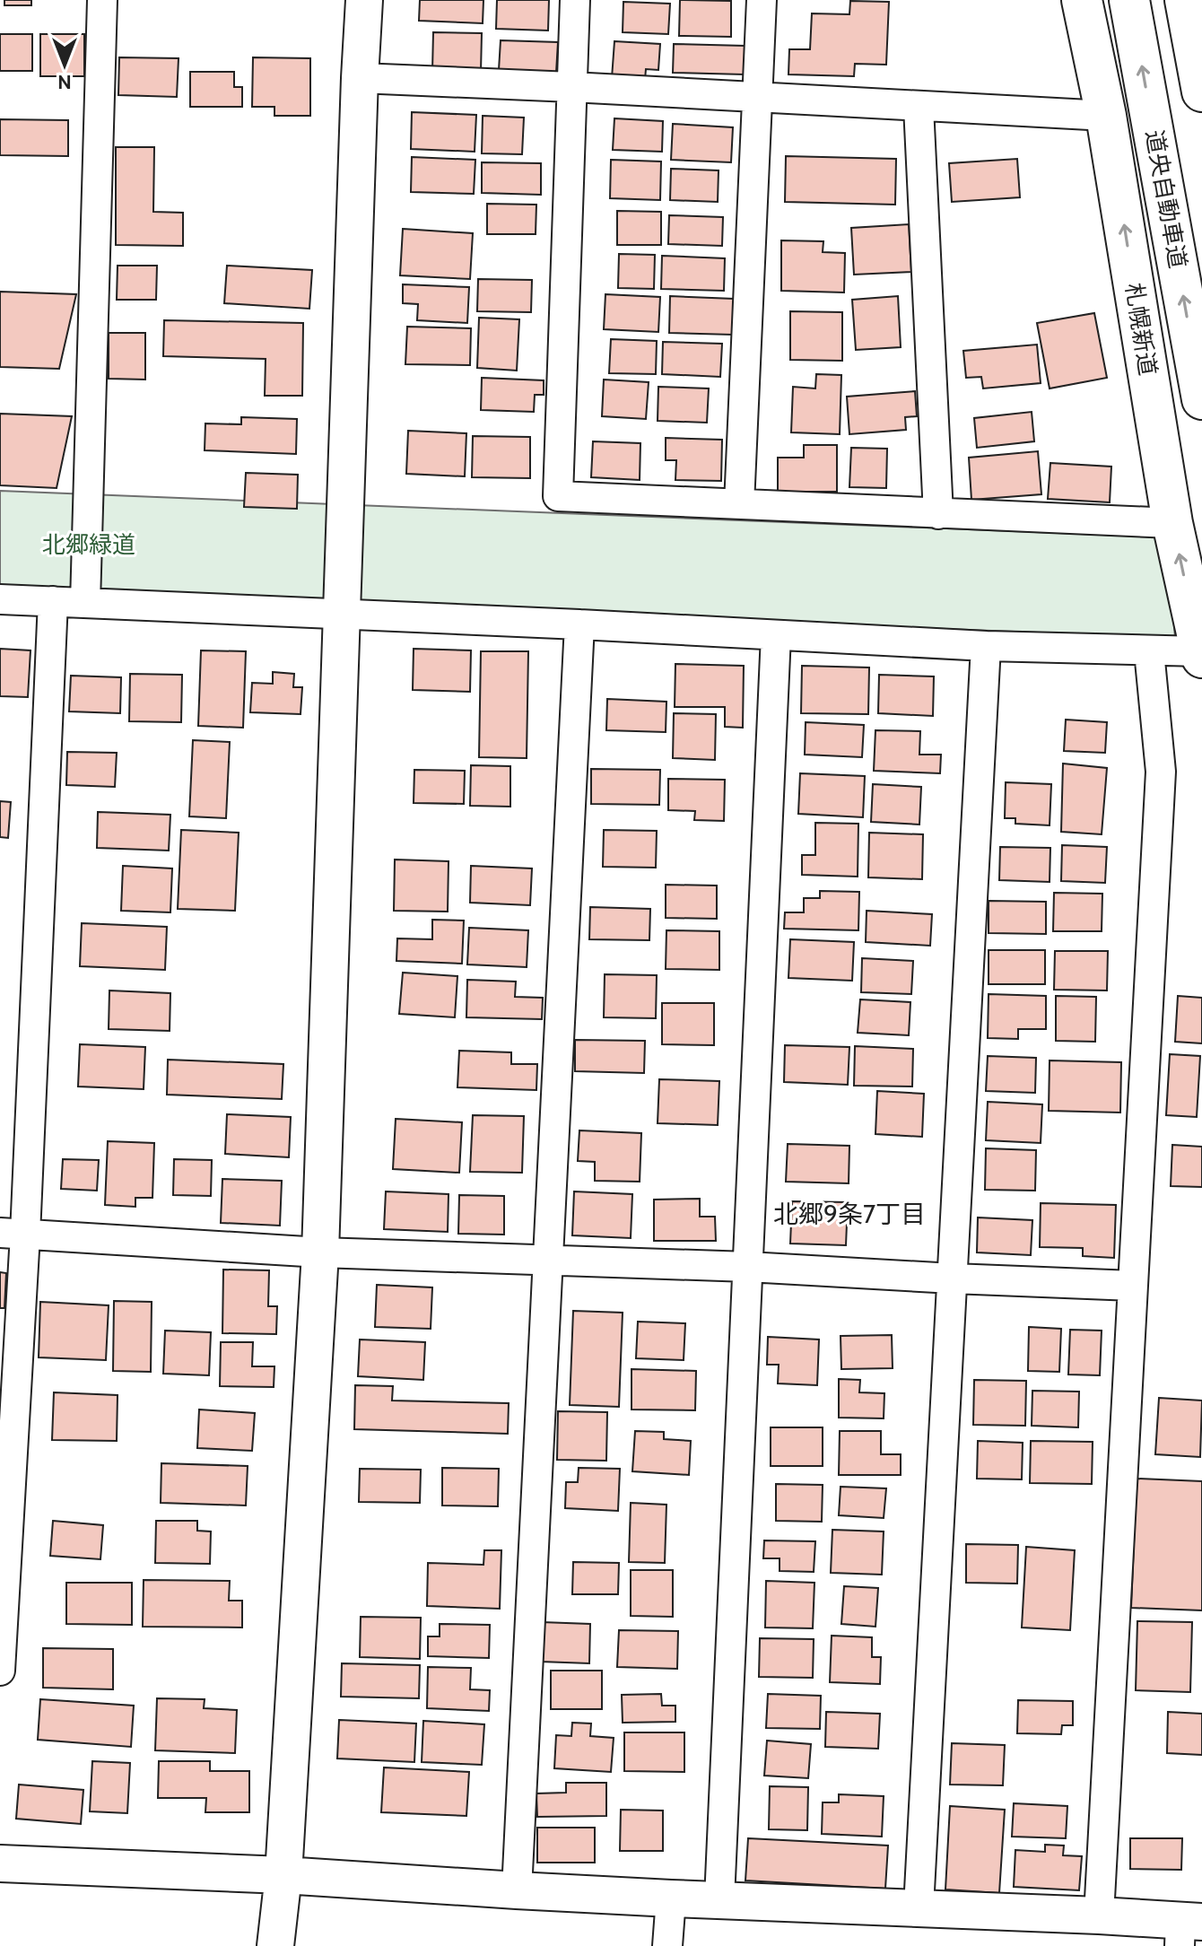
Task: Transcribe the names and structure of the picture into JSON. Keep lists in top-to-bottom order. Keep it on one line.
{"streets":{"highway":["道央自動車道","札幌新道"]},"one_way":["道央自動車道","札幌新道"],"districts":["北郷9条7丁目"],"parks":["北郷緑道"],"north":"bottom"}
